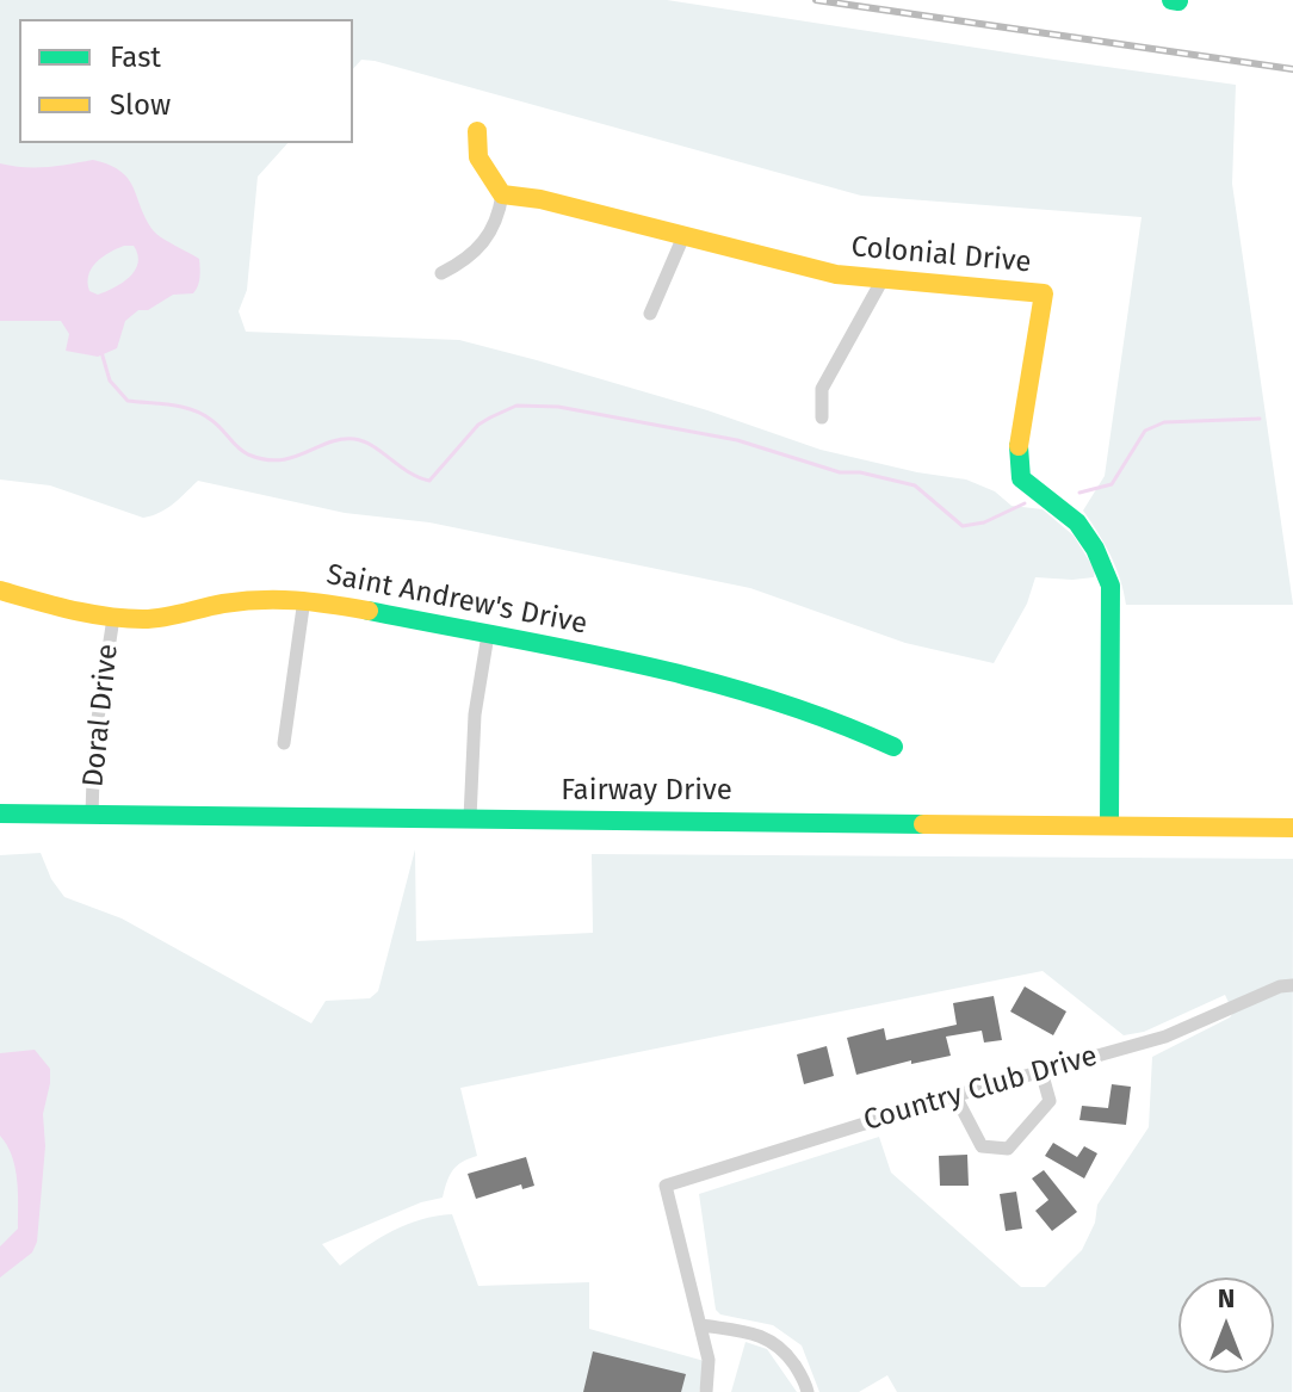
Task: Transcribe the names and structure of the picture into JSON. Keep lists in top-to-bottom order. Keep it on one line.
{"streets":{"street":["Colonial Drive","Saint Andrew's Drive","Doral Drive","Fairway Drive","Country Club Drive"]},"crossings":[["Colonial Drive","Fairway Drive"],["Saint Andrew's Drive","Doral Drive"],["Doral Drive","Fairway Drive"]],"legend":["Fast","Slow"],"north":"top"}
